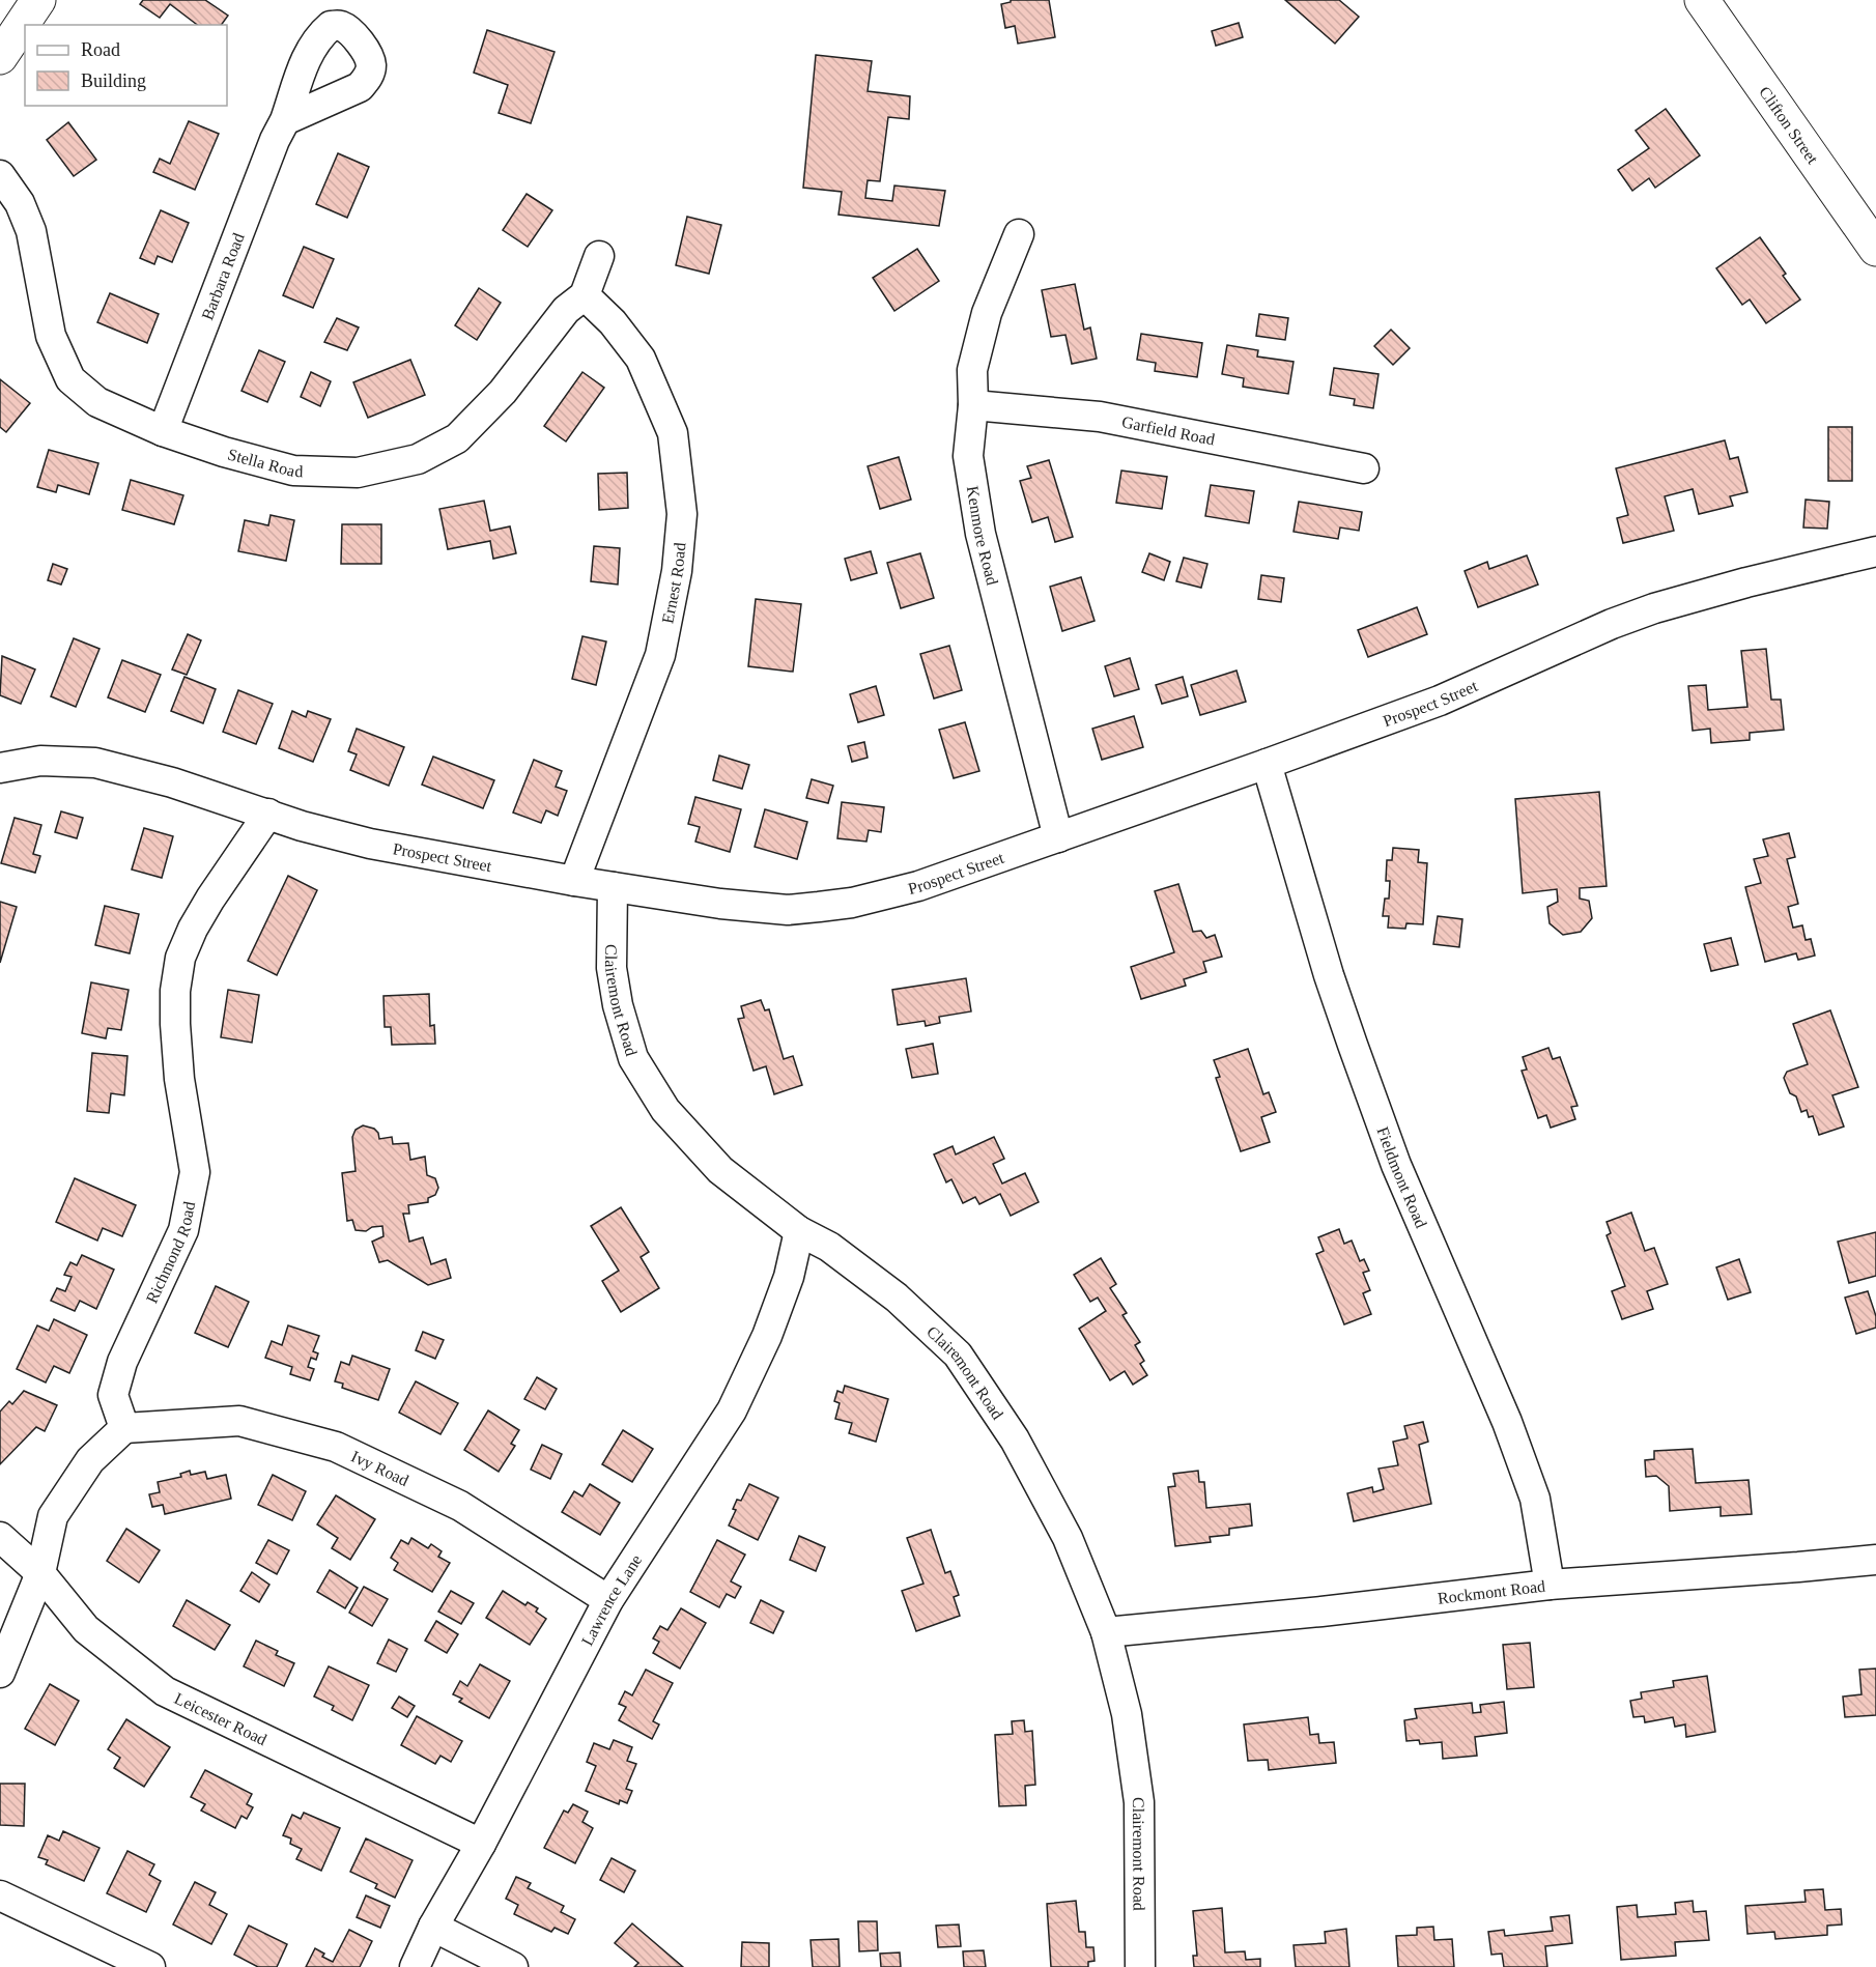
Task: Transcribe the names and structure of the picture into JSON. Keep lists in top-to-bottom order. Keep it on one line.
{"streets":{"main road":["Clifton Street"],"street":["Barbara Road","Garfield Road","Stella Road","Kenmore Road","Ernest Road","Prospect Street","Clairemont Road","Fieldmont Road","Richmond Road","Ivy Road","Rockmont Road","Lawrence Lane","Leicester Road"]},"crossings":[["Barbara Road","Stella Road"],["Garfield Road","Kenmore Road"],["Stella Road","Ernest Road"],["Kenmore Road","Prospect Street"],["Ernest Road","Prospect Street"],["Prospect Street","Clairemont Road"],["Prospect Street","Fieldmont Road"],["Prospect Street","Richmond Road"],["Clairemont Road","Rockmont Road"],["Clairemont Road","Lawrence Lane"],["Fieldmont Road","Rockmont Road"],["Richmond Road","Ivy Road"],["Ivy Road","Lawrence Lane"],["Lawrence Lane","Leicester Road"]],"legend":["Road","Building"]}
